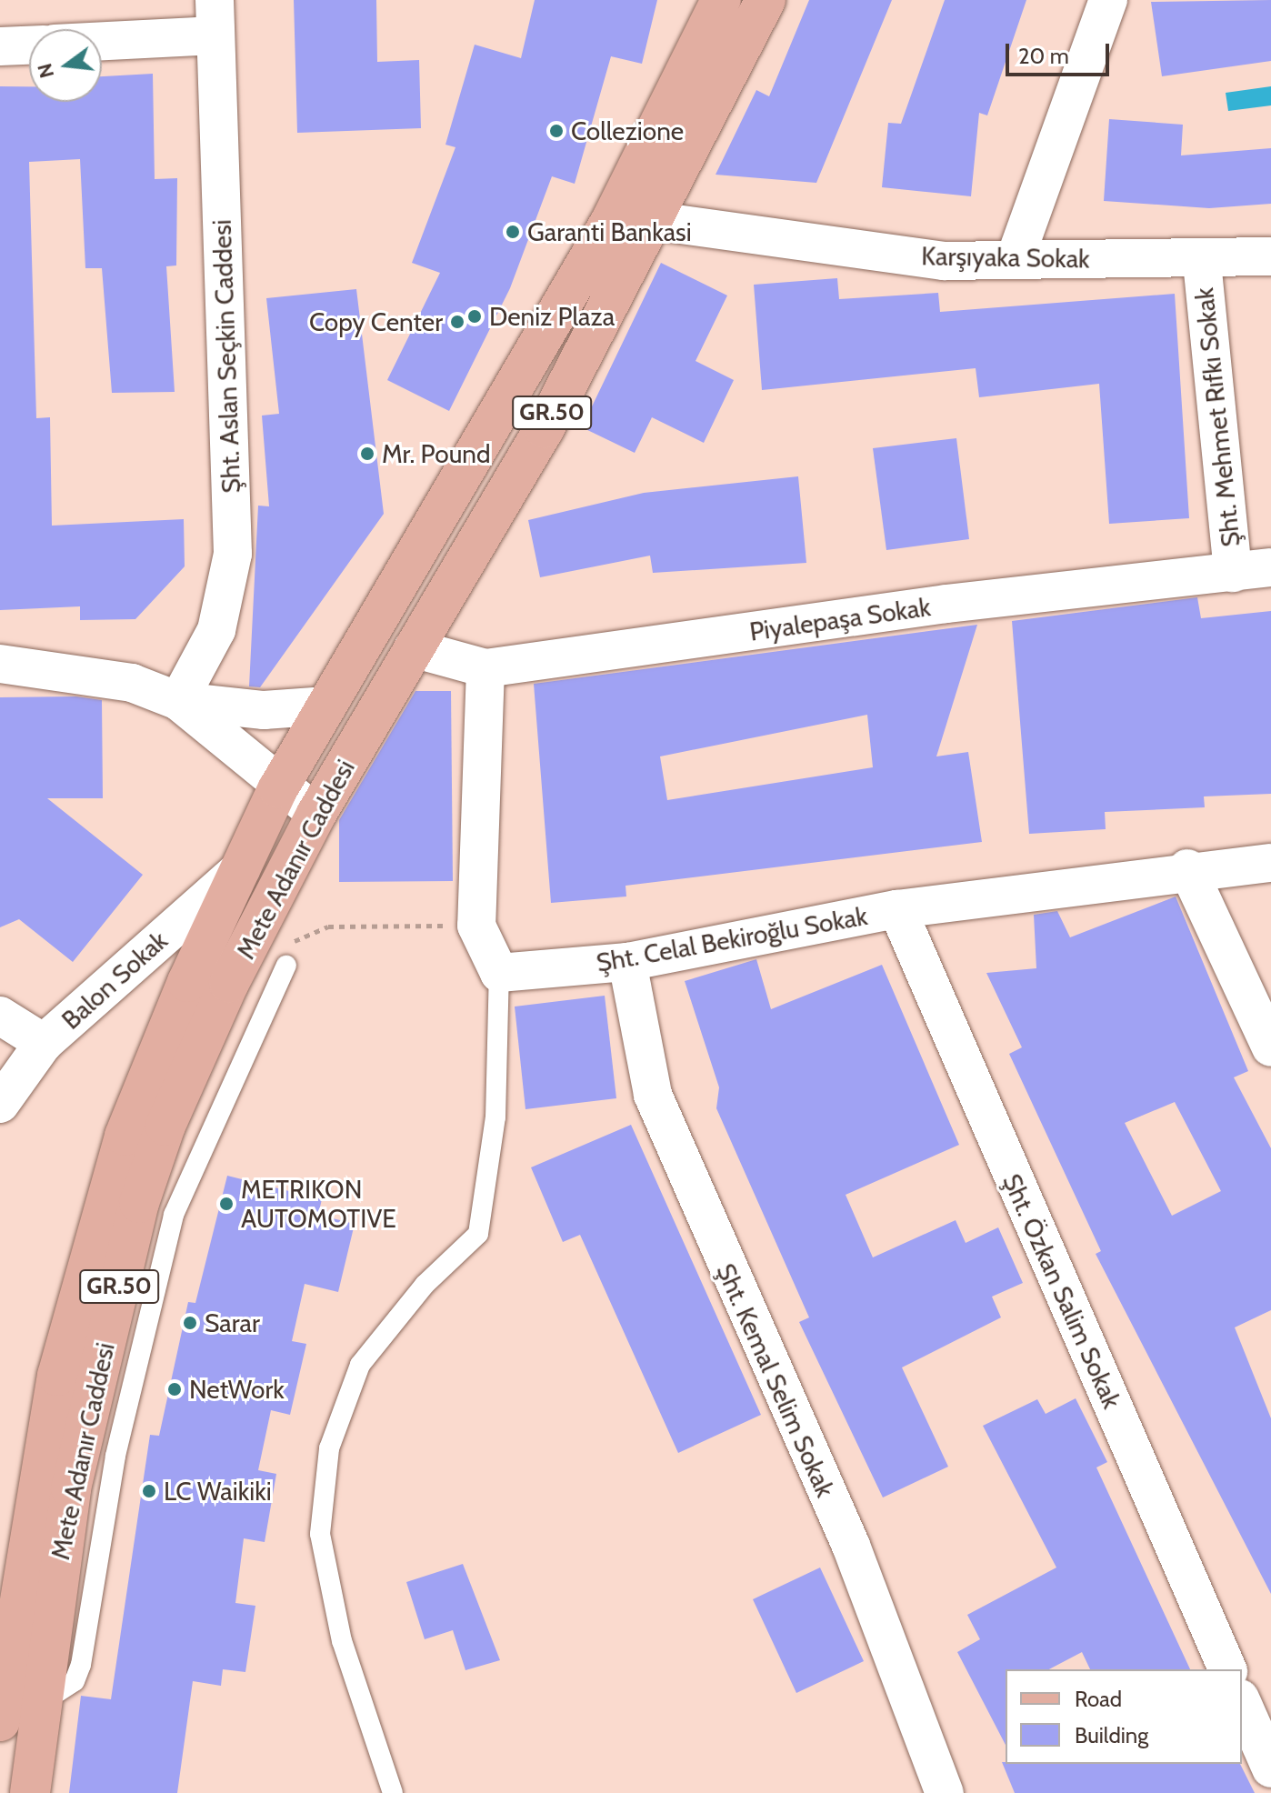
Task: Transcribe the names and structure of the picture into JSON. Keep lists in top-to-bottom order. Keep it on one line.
{"streets":{"main road":["GR.50","Mete Adanır Caddesi"],"street":["Karşıyaka Sokak","Şht. Aslan Seçkin Caddesi","Şht. Mehmet Rıfkı Sokak","Piyalepaşa Sokak","Şht. Celal Bekiroğlu Sokak","Balon Sokak","Şht. Özkan Salim Sokak","Şht. Kemal Selim Sokak"]},"crossings":[["Karşıyaka Sokak","Şht. Mehmet Rıfkı Sokak"],["Karşıyaka Sokak","Mete Adanır Caddesi"],["Şht. Mehmet Rıfkı Sokak","Piyalepaşa Sokak"],["Piyalepaşa Sokak","Mete Adanır Caddesi"],["Mete Adanır Caddesi","Balon Sokak"],["Şht. Celal Bekiroğlu Sokak","Şht. Özkan Salim Sokak"],["Şht. Celal Bekiroğlu Sokak","Şht. Kemal Selim Sokak"]],"places":["Collezione","Garanti Bankasi","Deniz Plaza","Copy Center","Mr. Pound","METRIKON AUTOMOTIVE","Sarar","NetWork","LC Waikiki"],"legend":["Road","Building"],"scale_bar":"20 m","north":"left"}
